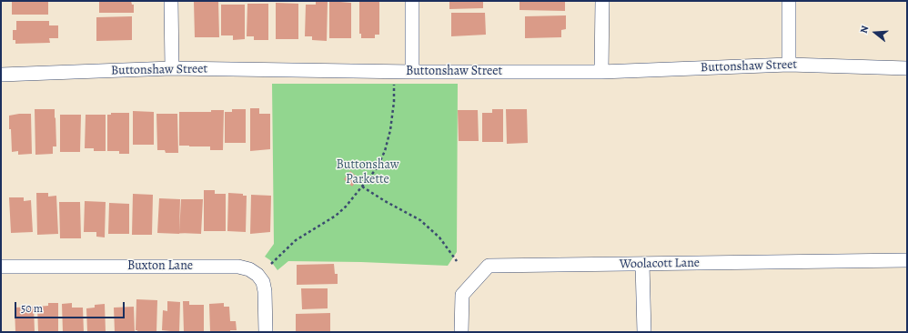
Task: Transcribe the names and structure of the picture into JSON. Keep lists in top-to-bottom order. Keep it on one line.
{"streets":{"street":["Buttonshaw Street","Woolacott Lane","Buxton Lane"]},"parks":["Buttonshaw Parkette"],"scale_bar":"50 m","north":"left"}
